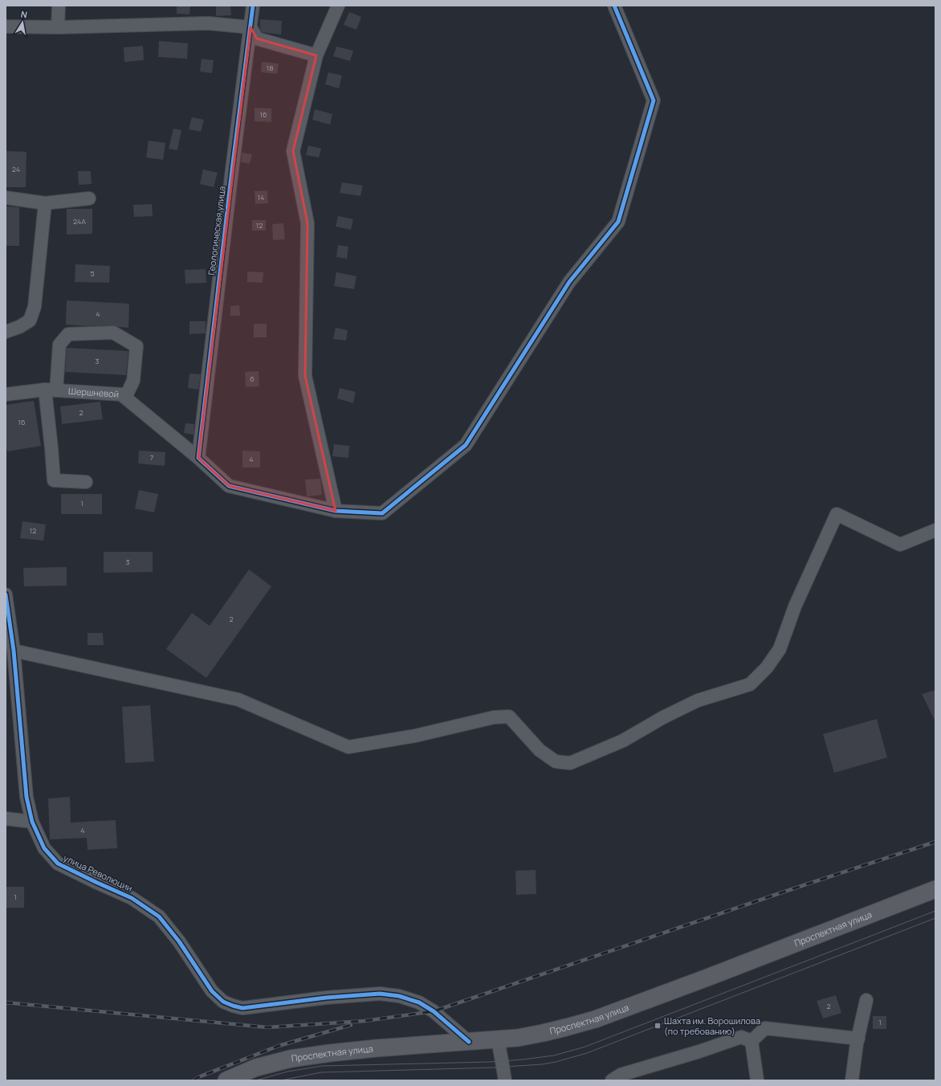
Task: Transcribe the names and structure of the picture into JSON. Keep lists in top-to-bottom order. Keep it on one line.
{"streets":{"main road":["Проспектная улица"],"street":["Геологическая улица","Шершневой","улица Революции"]},"crossings":[["Геологическая улица","Шершневой"],["улица Революции","Проспектная улица"]],"places":{"transit":["Шахта им. Ворошилова (по требованию)"]},"house_numbers":["18","16","24","14","24А","12","5","4","3","6","2","16","7","4","1","12","3","2","4","1","2","1"],"north":"top"}
